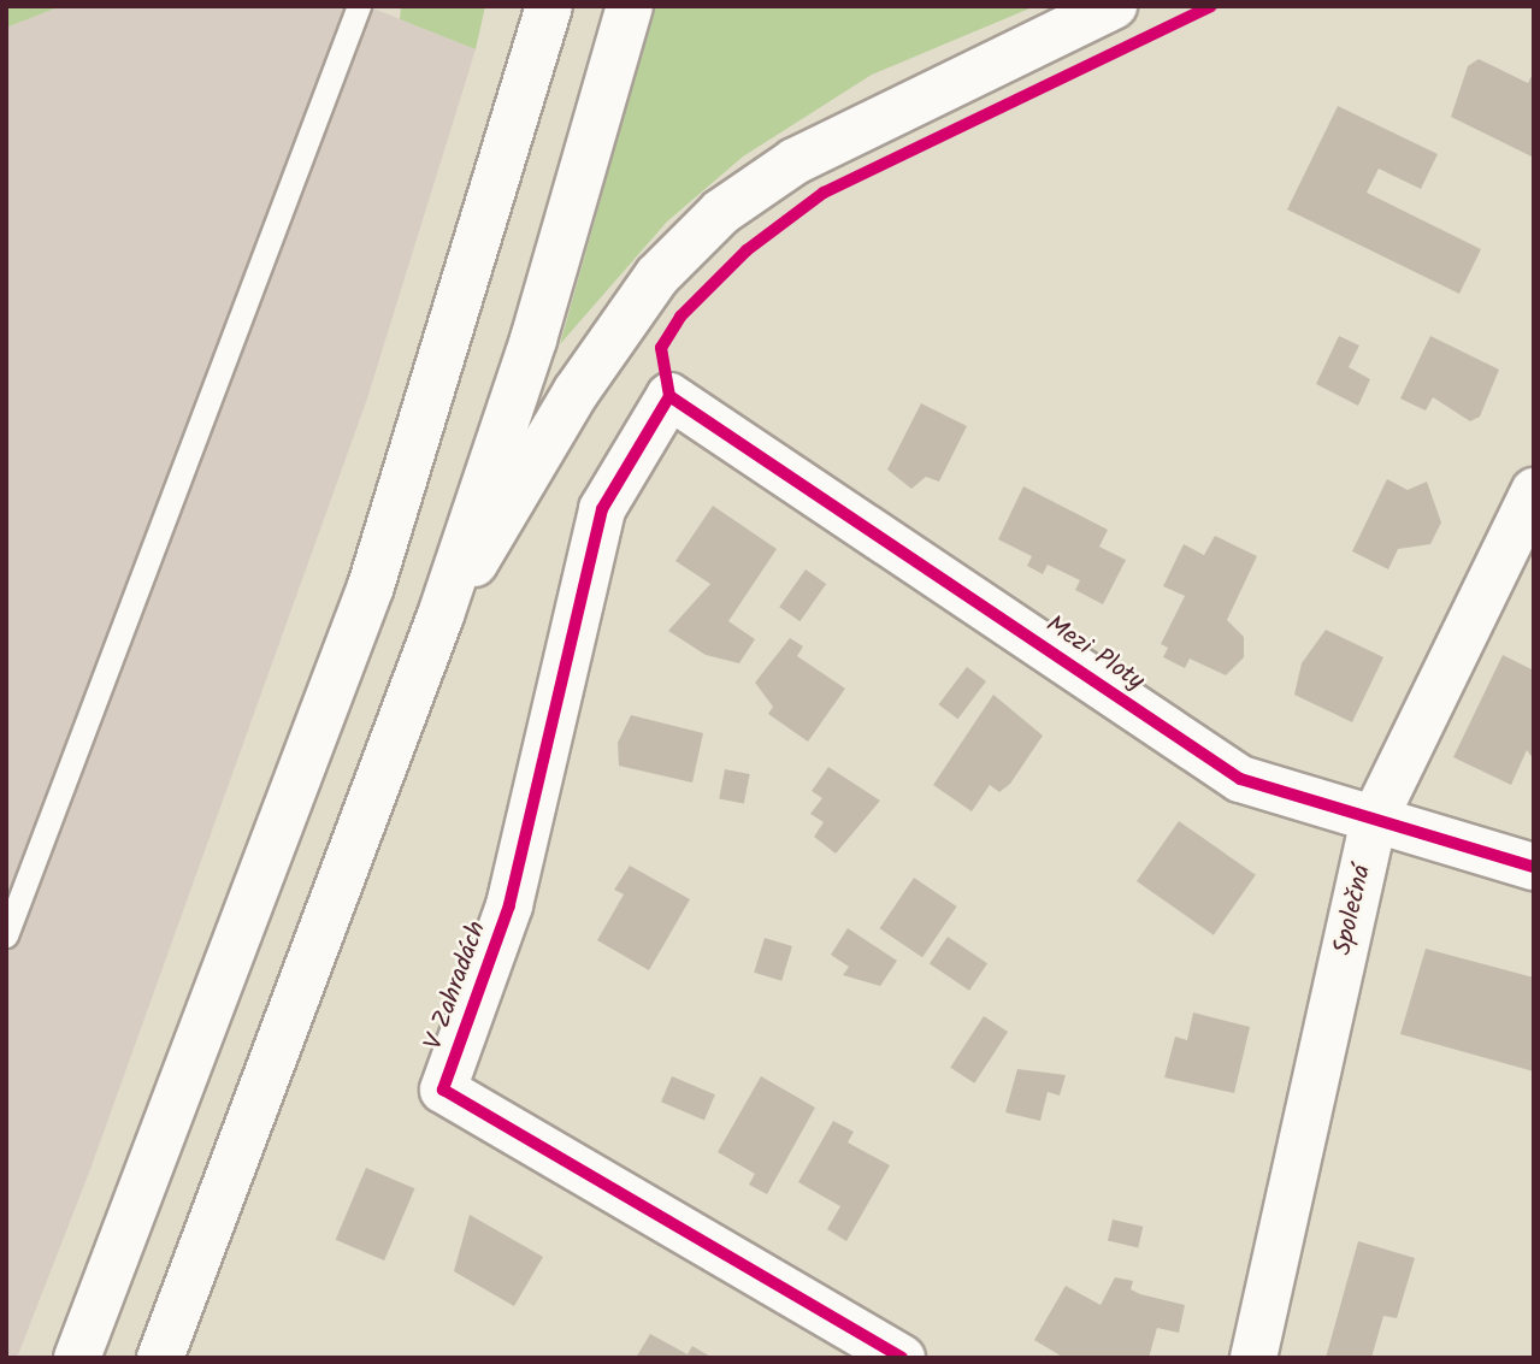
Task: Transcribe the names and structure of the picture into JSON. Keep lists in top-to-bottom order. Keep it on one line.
{"streets":{"main road":["Mezi Ploty","Společná","V Zahradách"]},"crossings":[["Mezi Ploty","Společná"],["Mezi Ploty","V Zahradách"]]}
